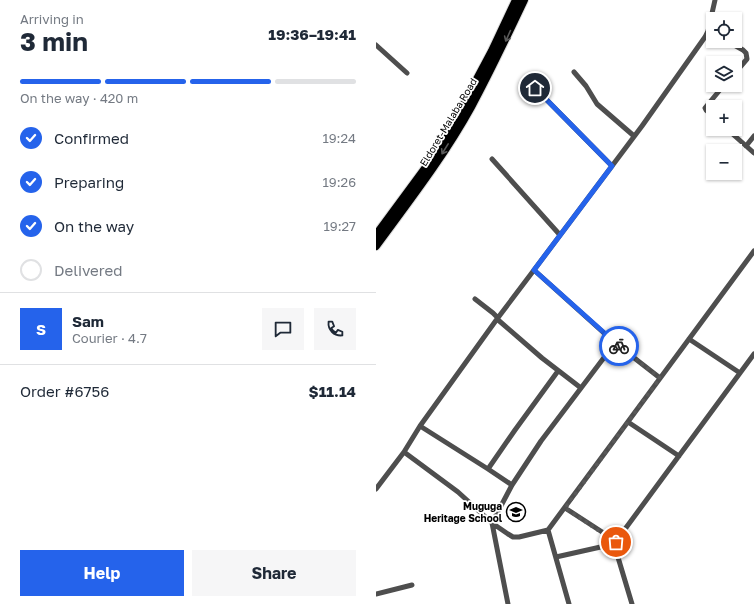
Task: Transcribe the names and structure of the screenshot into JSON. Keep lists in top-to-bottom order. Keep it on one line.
{"streets":{"highway":["Eldoret-Malaba Road"]},"places":{"school or university":["Muguga Heritage School"]},"page":{"heading":["3 min","Arriving in","19:36–19:41"],"panel":["Sam","Courier · 4.7","Order #6756","$11.14"],"map_buttons":["+","−"],"bar":"On the way · 420 m","list":[["Confirmed","19:24"],["Preparing","19:26"],["On the way","19:27"],"Delivered"],"round":"S","buttons":["Help","Share"]}}
